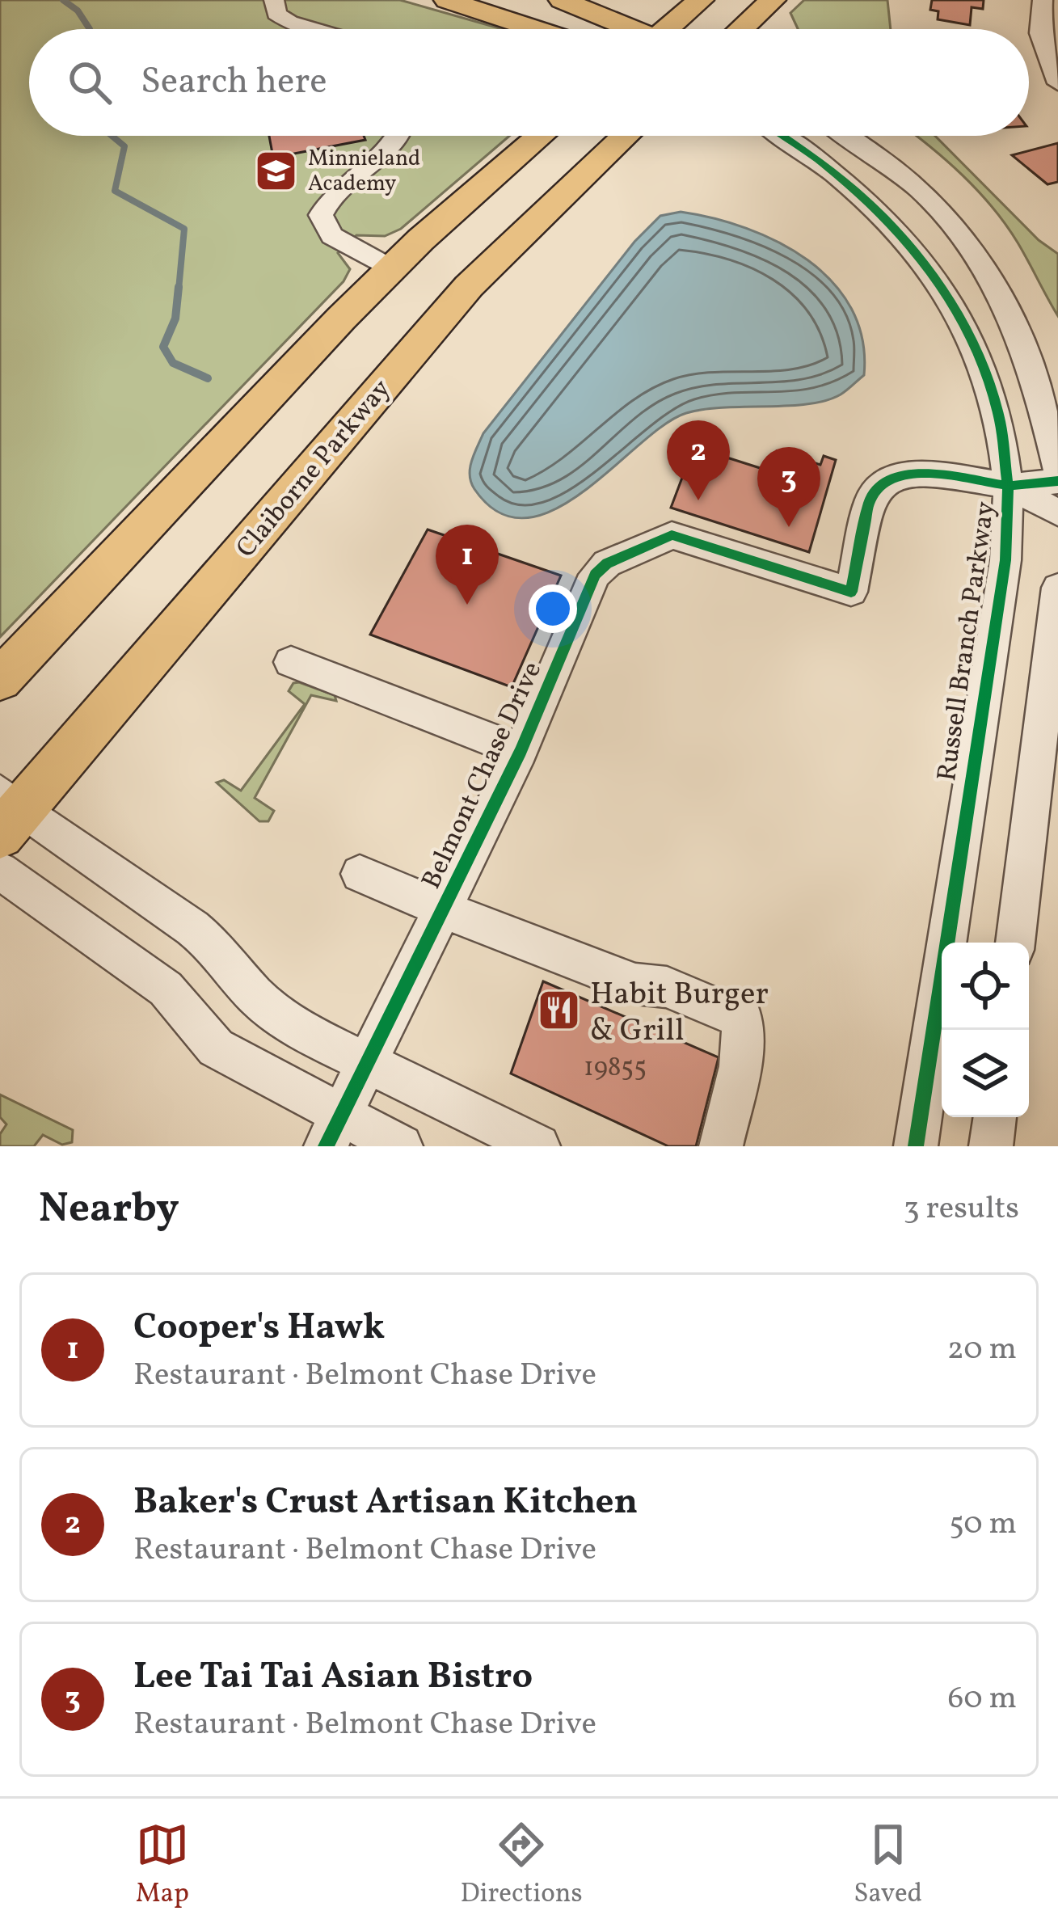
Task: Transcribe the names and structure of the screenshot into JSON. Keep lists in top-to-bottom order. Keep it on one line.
{"streets":{"main road":["Claiborne Parkway"],"street":["Russell Branch Parkway","Belmont Chase Drive"]},"crossings":[["Russell Branch Parkway","Belmont Chase Drive"]],"places":{"school or university":["Minnieland Academy"],"restaurant":["Habit Burger & Grill"]},"house_numbers":["19855"],"page":{"search":"Search here","pins":["2","3","1"],"heading":["Nearby","3 results"],"list":[{"mark":"1","name":"Cooper's Hawk","note":"Restaurant · Belmont Chase Drive","value":"20 m"},{"mark":"2","name":"Baker's Crust Artisan Kitchen","note":"Restaurant · Belmont Chase Drive","value":"50 m"},{"mark":"3","name":"Lee Tai Tai Asian Bistro","note":"Restaurant · Belmont Chase Drive","value":"60 m"}],"nav":["Map","Directions","Saved"]}}
